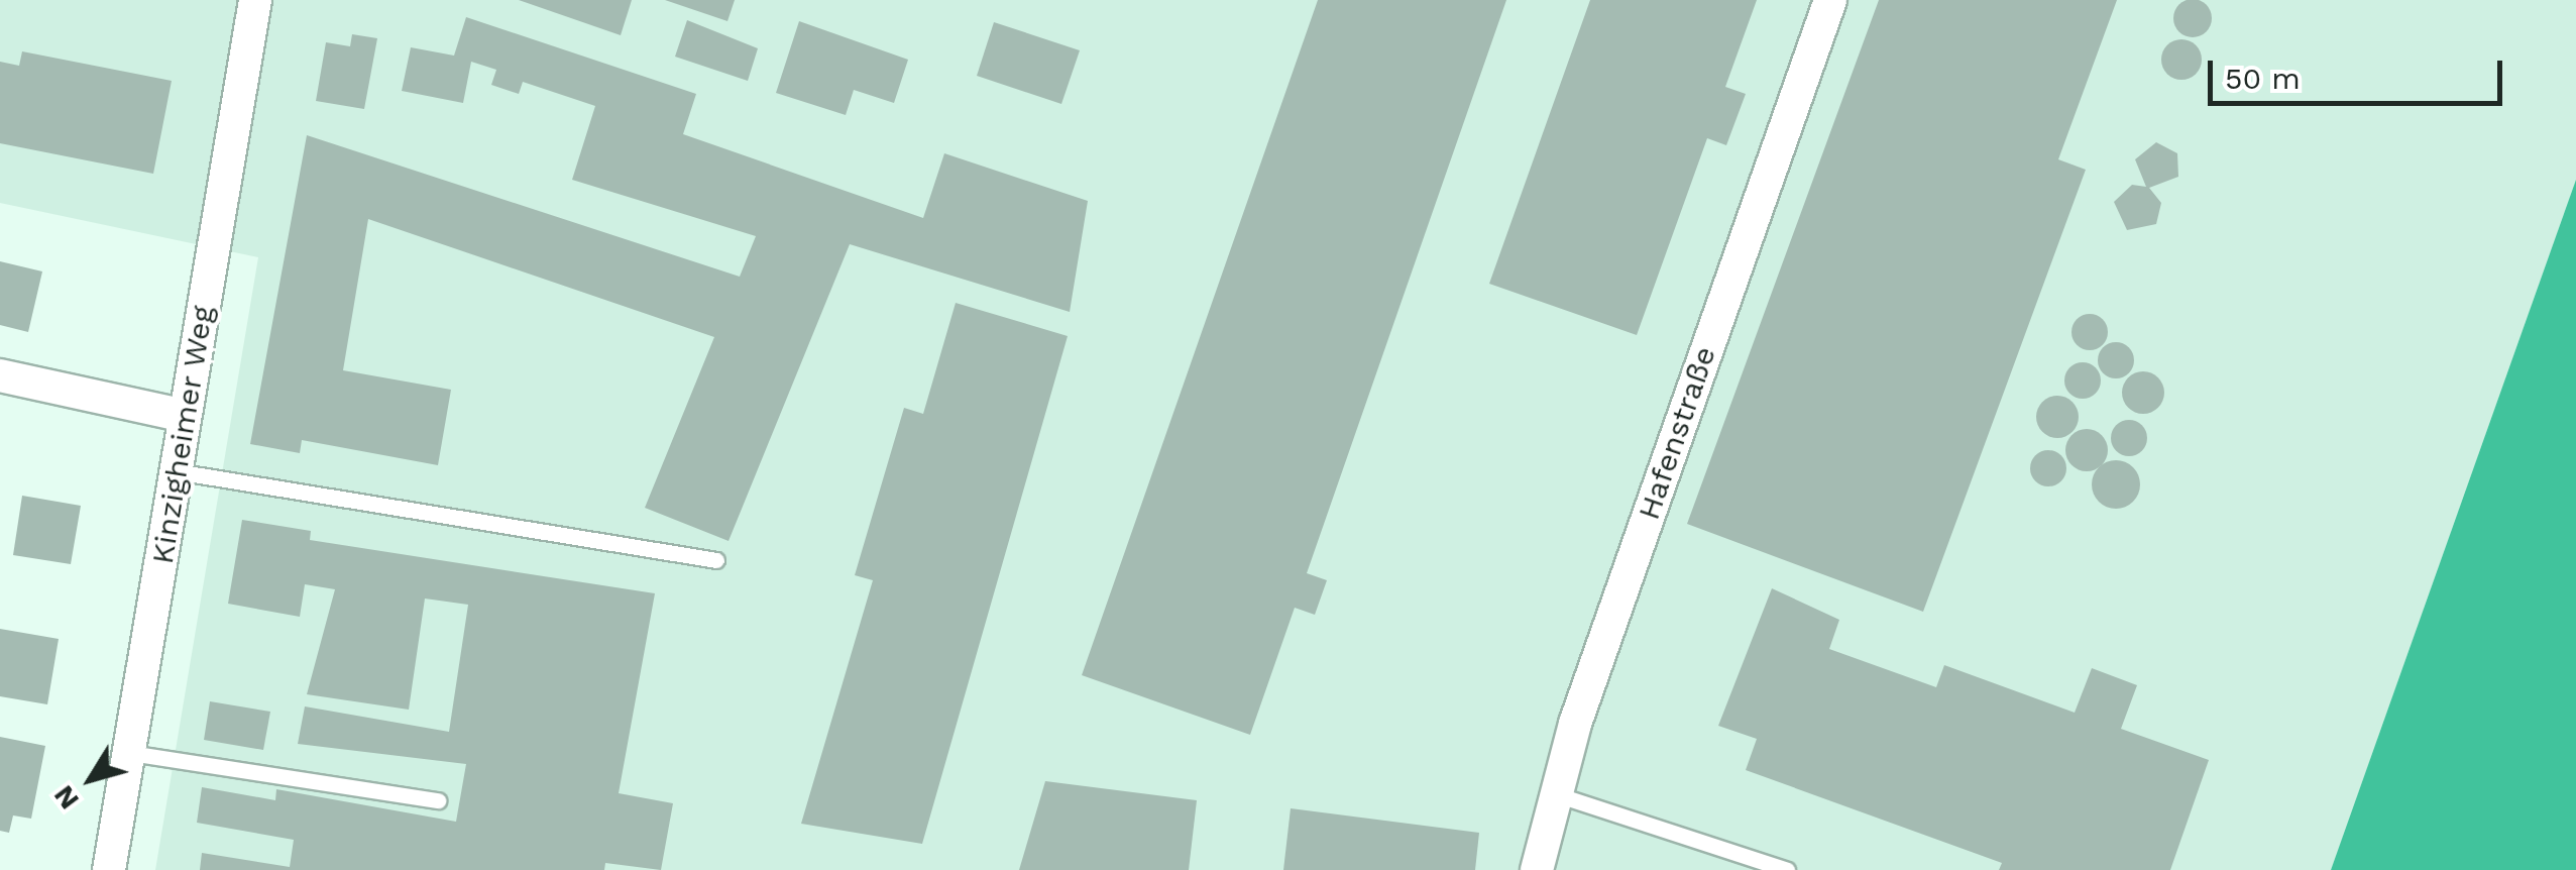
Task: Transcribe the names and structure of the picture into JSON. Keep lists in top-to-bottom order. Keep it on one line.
{"streets":{"street":["Hafenstraße","Kinzigheimer Weg"]},"scale_bar":"50 m","north":"bottom left"}
